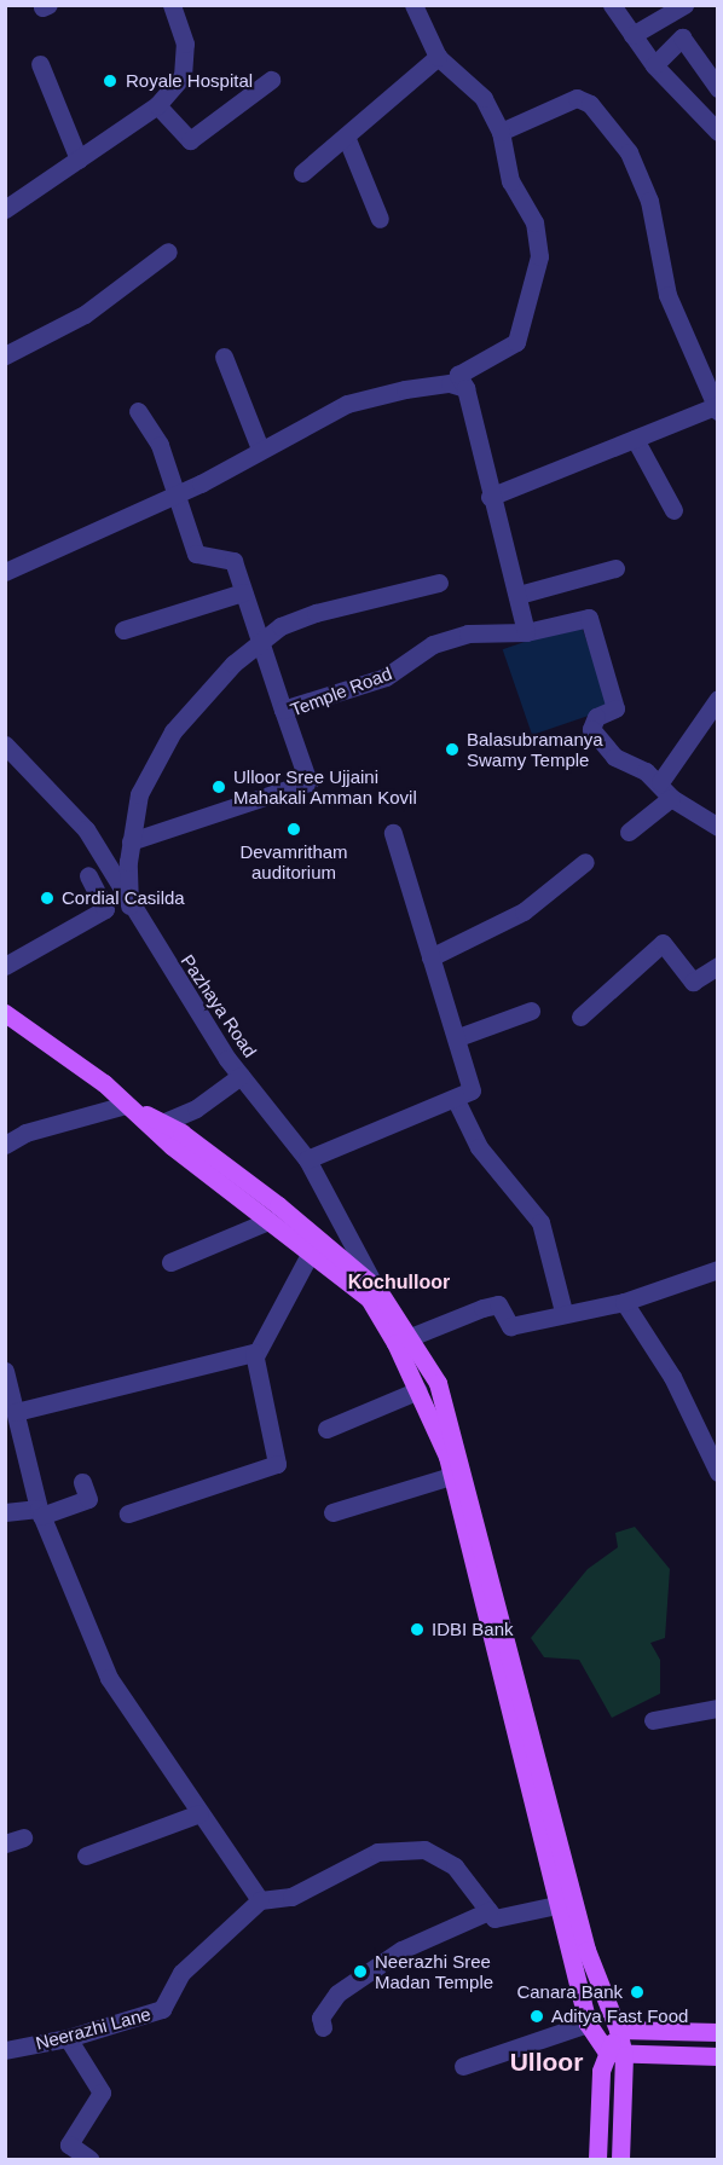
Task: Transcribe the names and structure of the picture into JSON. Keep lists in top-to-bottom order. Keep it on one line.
{"streets":{"street":["Temple Road","Pazhaya Road","Neerazhi Lane"]},"districts":["Kochulloor","Ulloor"],"places":["Royale Hospital","Balasubramanya Swamy Temple","Ulloor Sree Ujjaini Mahakali Amman Kovil","Devamritham auditorium","Cordial Casilda","IDBI Bank","Neerazhi Sree Madan Temple","Canara Bank","Aditya Fast Food"]}
